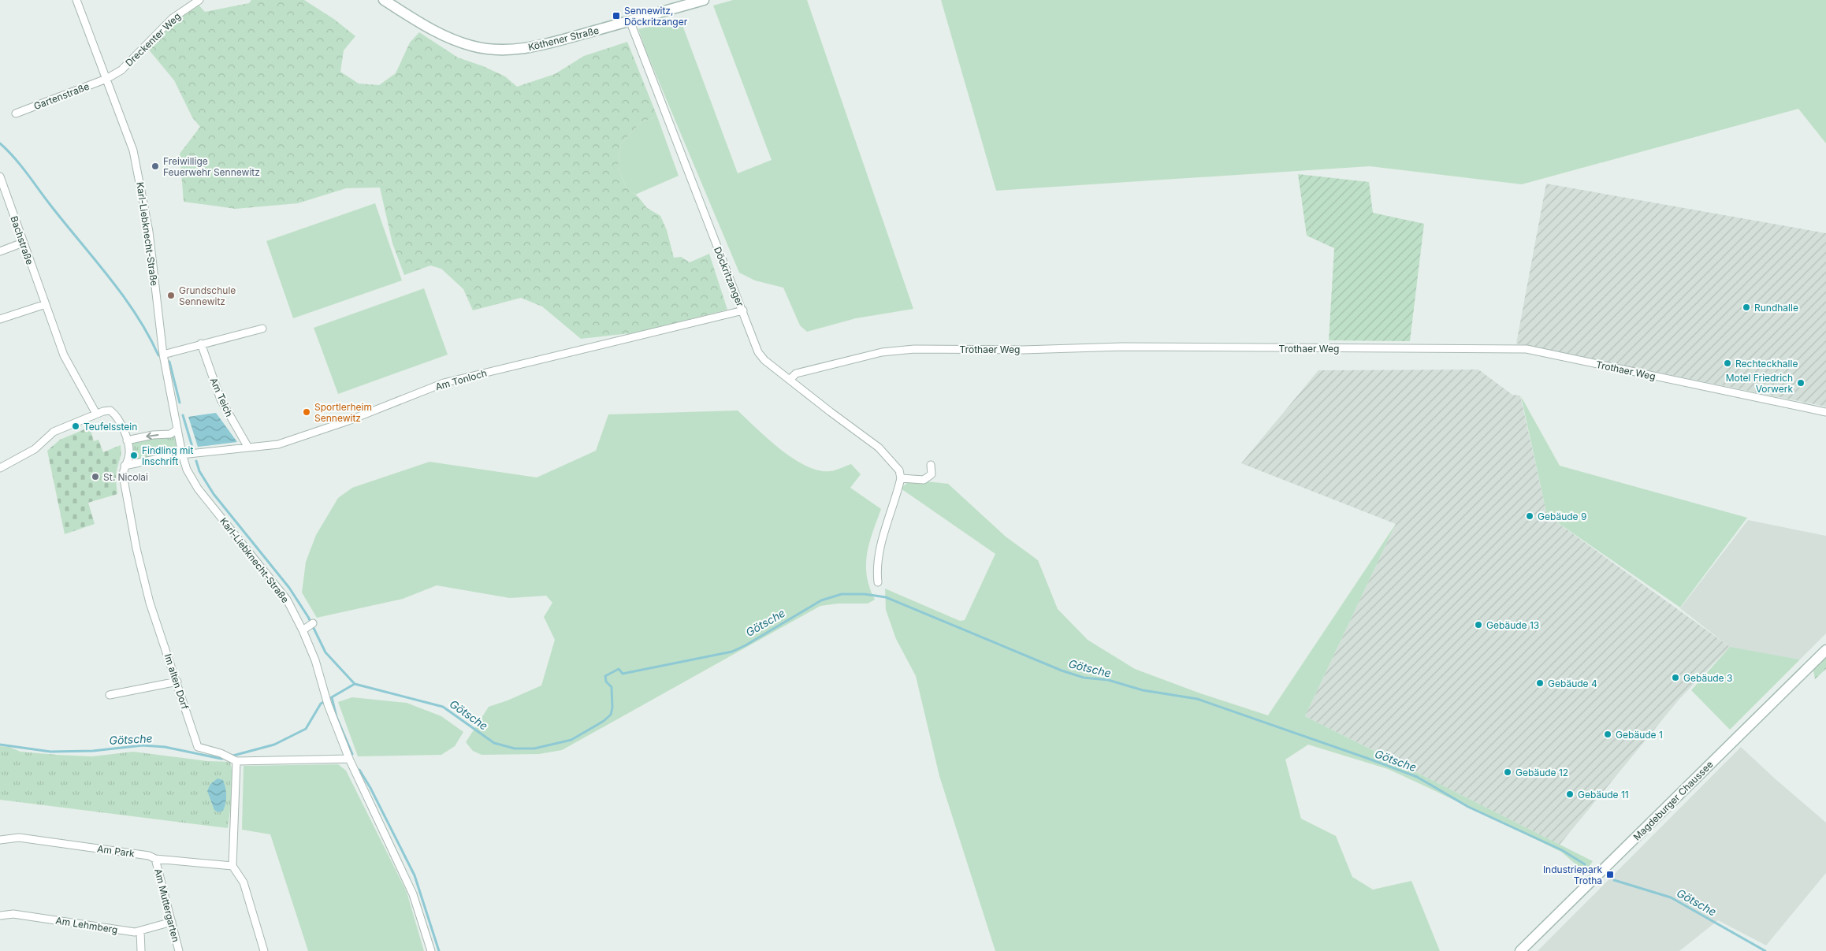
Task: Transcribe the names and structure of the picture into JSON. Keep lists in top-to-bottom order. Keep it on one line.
{"streets":{"main road":["Köthener Straße","Magdeburger Chaussee"],"street":["Dreckenter Weg","Gartenstraße","Karl-Liebknecht-Straße","Bachstraße","Döckritzanger","Trothaer Weg","Am Tonloch","Am Teich","Im alten Dorf","Am Park","Am Muttergarten","Am Lehmberg"]},"crossings":[["Köthener Straße","Döckritzanger"],["Dreckenter Weg","Gartenstraße"],["Dreckenter Weg","Karl-Liebknecht-Straße"],["Gartenstraße","Karl-Liebknecht-Straße"],["Karl-Liebknecht-Straße","Am Tonloch"],["Karl-Liebknecht-Straße","Im alten Dorf"],["Döckritzanger","Trothaer Weg"],["Döckritzanger","Am Tonloch"],["Am Tonloch","Am Teich"],["Am Tonloch","Im alten Dorf"],["Am Park","Am Muttergarten"],["Am Muttergarten","Am Lehmberg"]],"water":["Götsche"],"places":{"transit":["Sennewitz, Döckritzanger","Industriepark Trotha"],"other":["Freiwillige Feuerwehr Sennewitz","Grundschule Sennewitz","Rundhalle","Rechteckhalle","Motel Friedrich Vorwerk","Sportlerheim Sennewitz","Teufelsstein","Findling mit Inschrift","St. Nicolai","Gebäude 9","Gebäude 13","Gebäude 3","Gebäude 4","Gebäude 1","Gebäude 12","Gebäude 11"]}}
